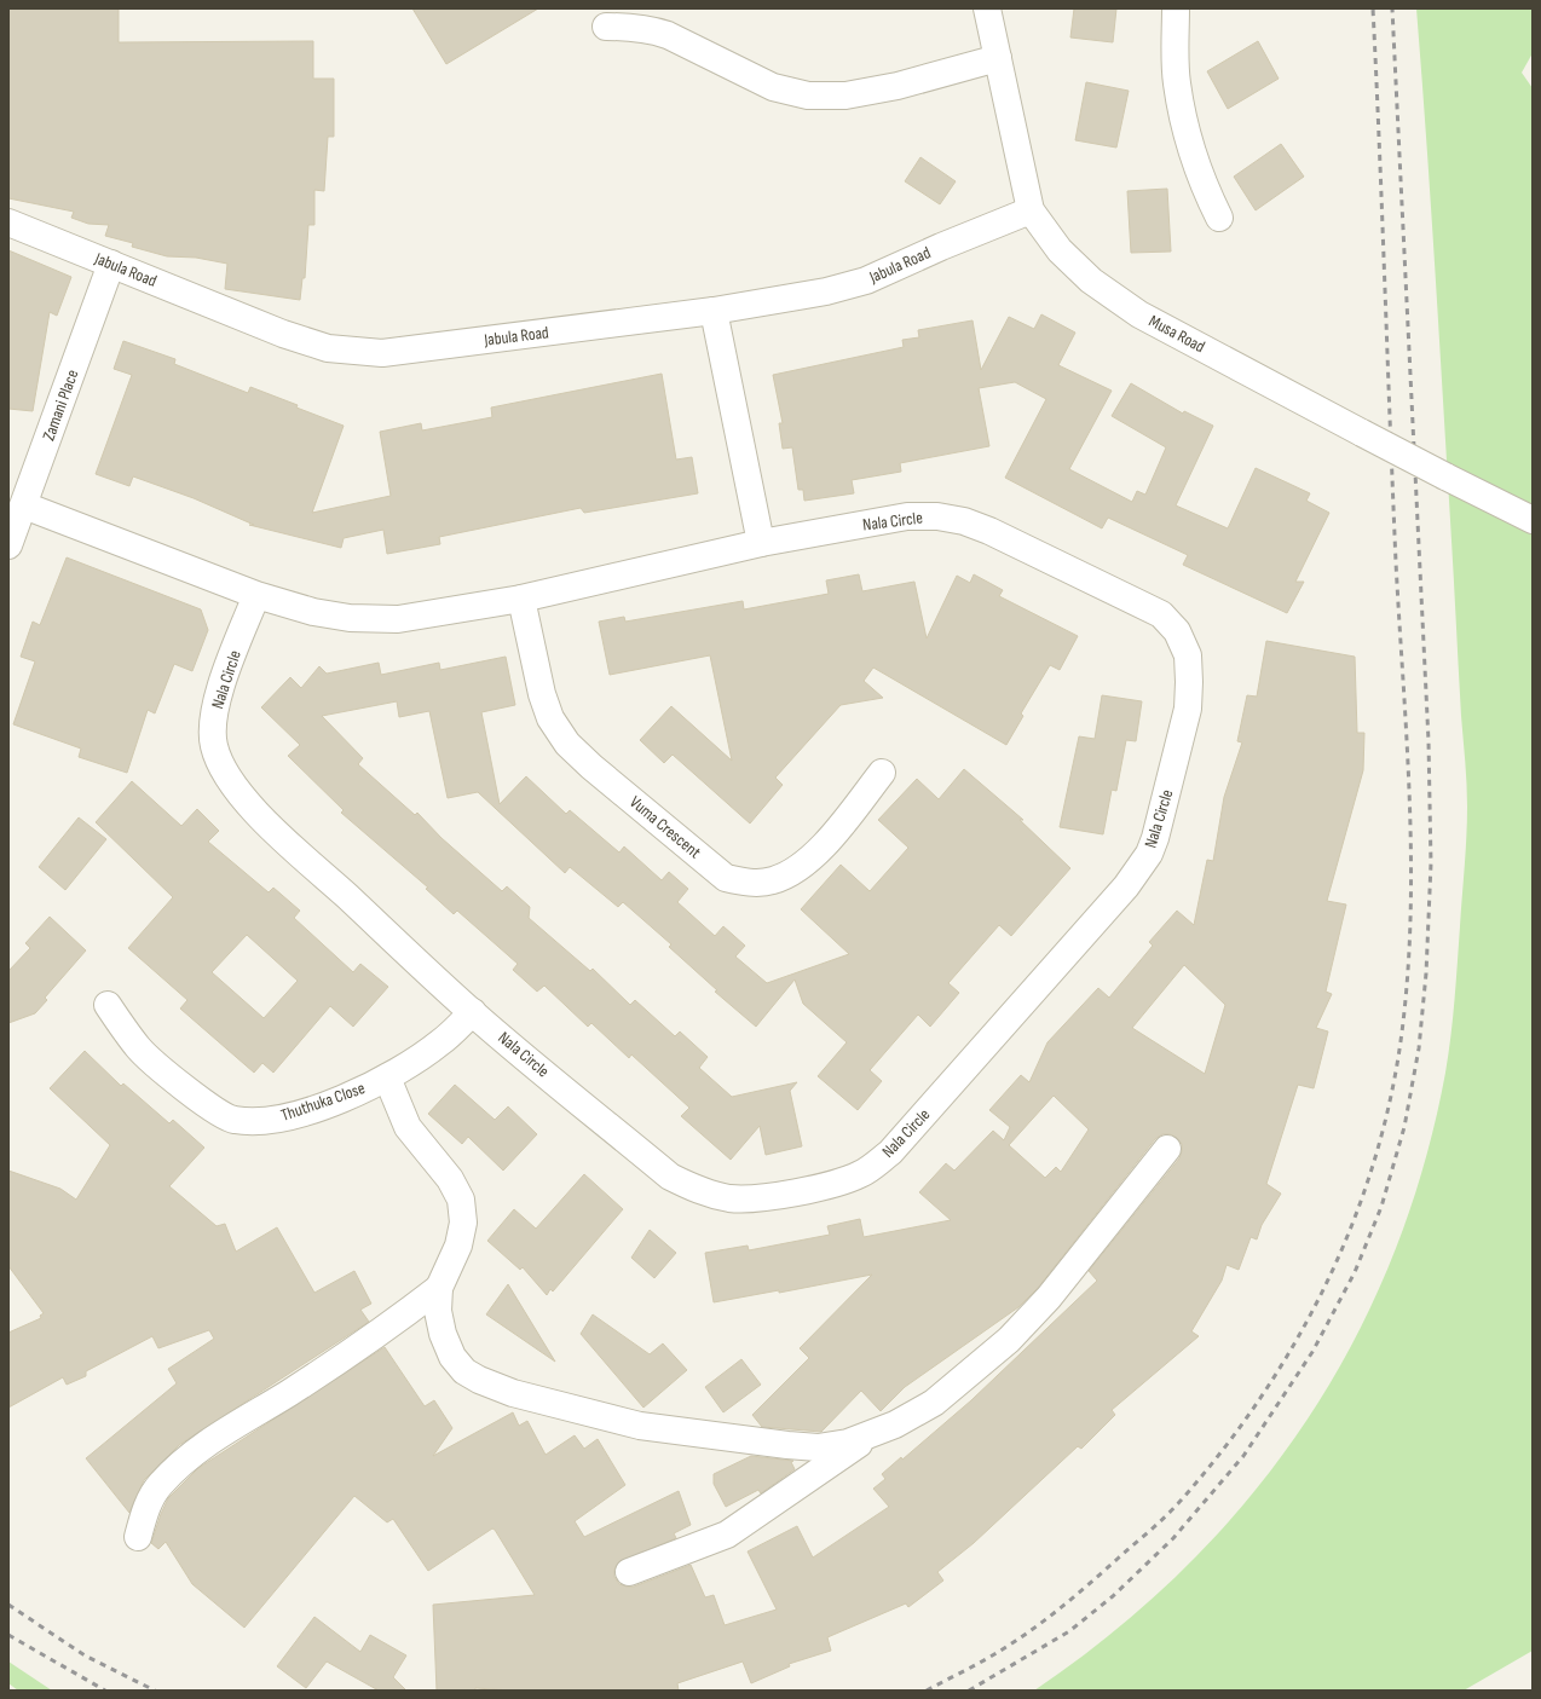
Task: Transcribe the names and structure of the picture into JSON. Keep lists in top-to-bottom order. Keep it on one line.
{"streets":{"street":["Jabula Road","Musa Road","Zamani Place","Nala Circle","Vuma Crescent","Thuthuka Close"]},"crossings":[["Jabula Road","Musa Road"],["Jabula Road","Zamani Place"],["Zamani Place","Nala Circle"],["Nala Circle","Vuma Crescent"],["Nala Circle","Thuthuka Close"]]}
